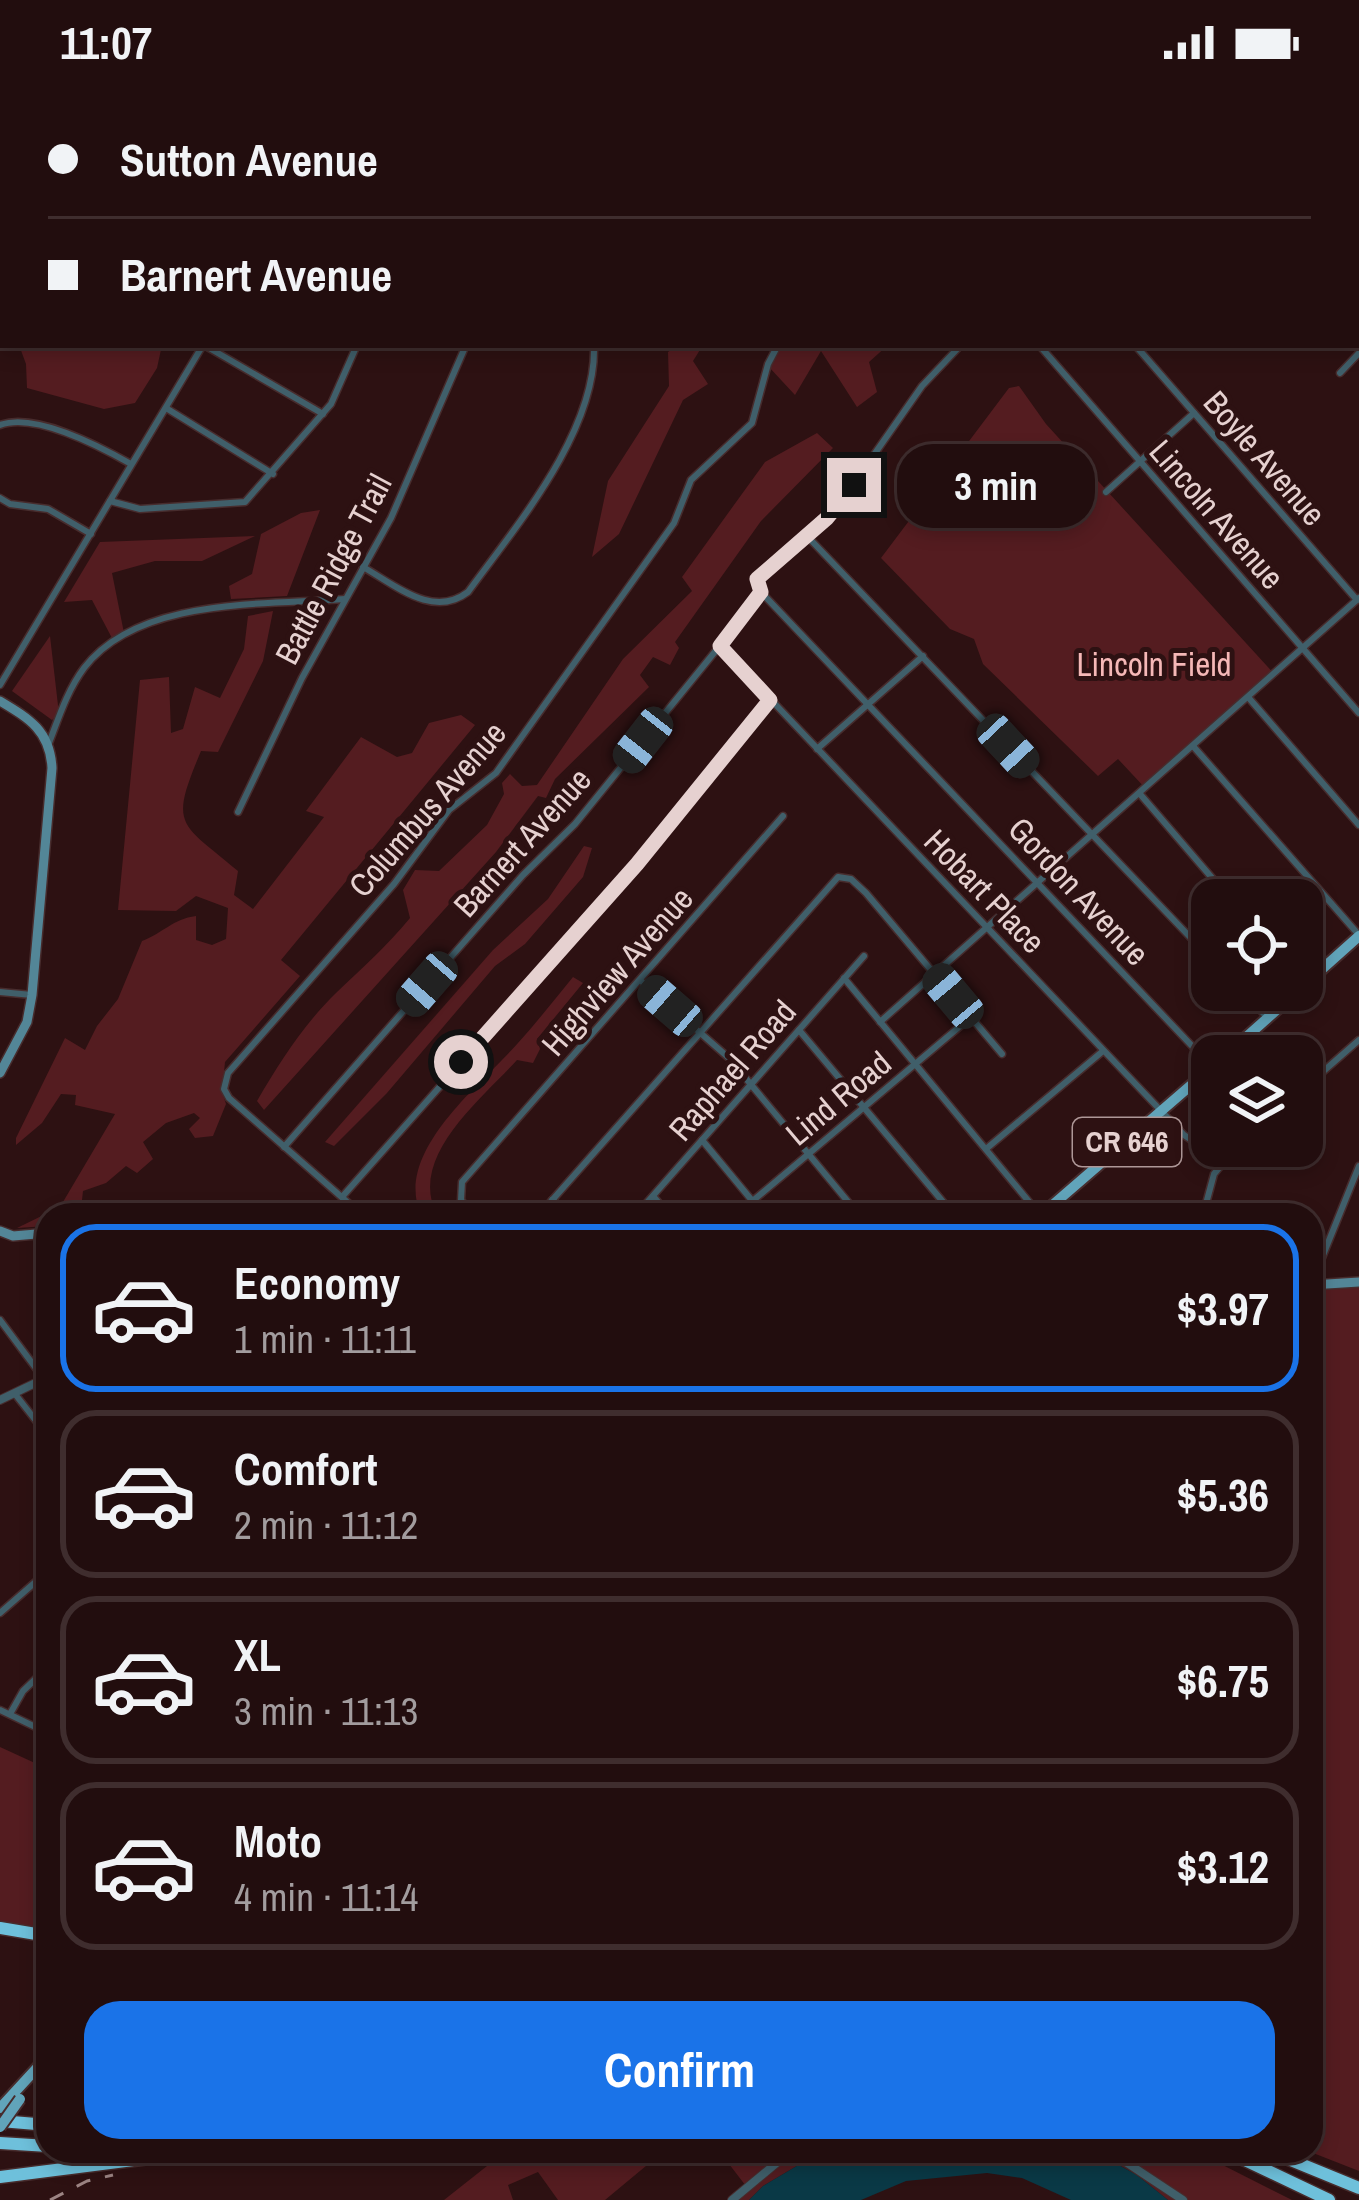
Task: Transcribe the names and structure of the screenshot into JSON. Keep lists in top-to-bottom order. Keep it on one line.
{"streets":{"main road":["CR 646"],"street":["Boyle Avenue","Lincoln Avenue","Battle Ridge Trail","Columbus Avenue","Barnert Avenue","Hobart Place","Gordon Avenue","Highview Avenue","Raphael Road","Lind Road"]},"crossings":[["Columbus Avenue","Barnert Avenue"],["Barnert Avenue","Hobart Place"],["Barnert Avenue","Gordon Avenue"],["Hobart Place","CR 646"]],"parks":["Lincoln Field"],"page":{"status":"11:07","banner":["Sutton Avenue","Barnert Avenue"],"bubble":"3 min","list":[{"name":"Economy","note":"1 min · 11:11","value":"$3.97"},{"name":"Comfort","note":"2 min · 11:12","value":"$5.36"},{"name":"XL","note":"3 min · 11:13","value":"$6.75"},{"name":"Moto","note":"4 min · 11:14","value":"$3.12"}],"buttons":"Confirm"}}
